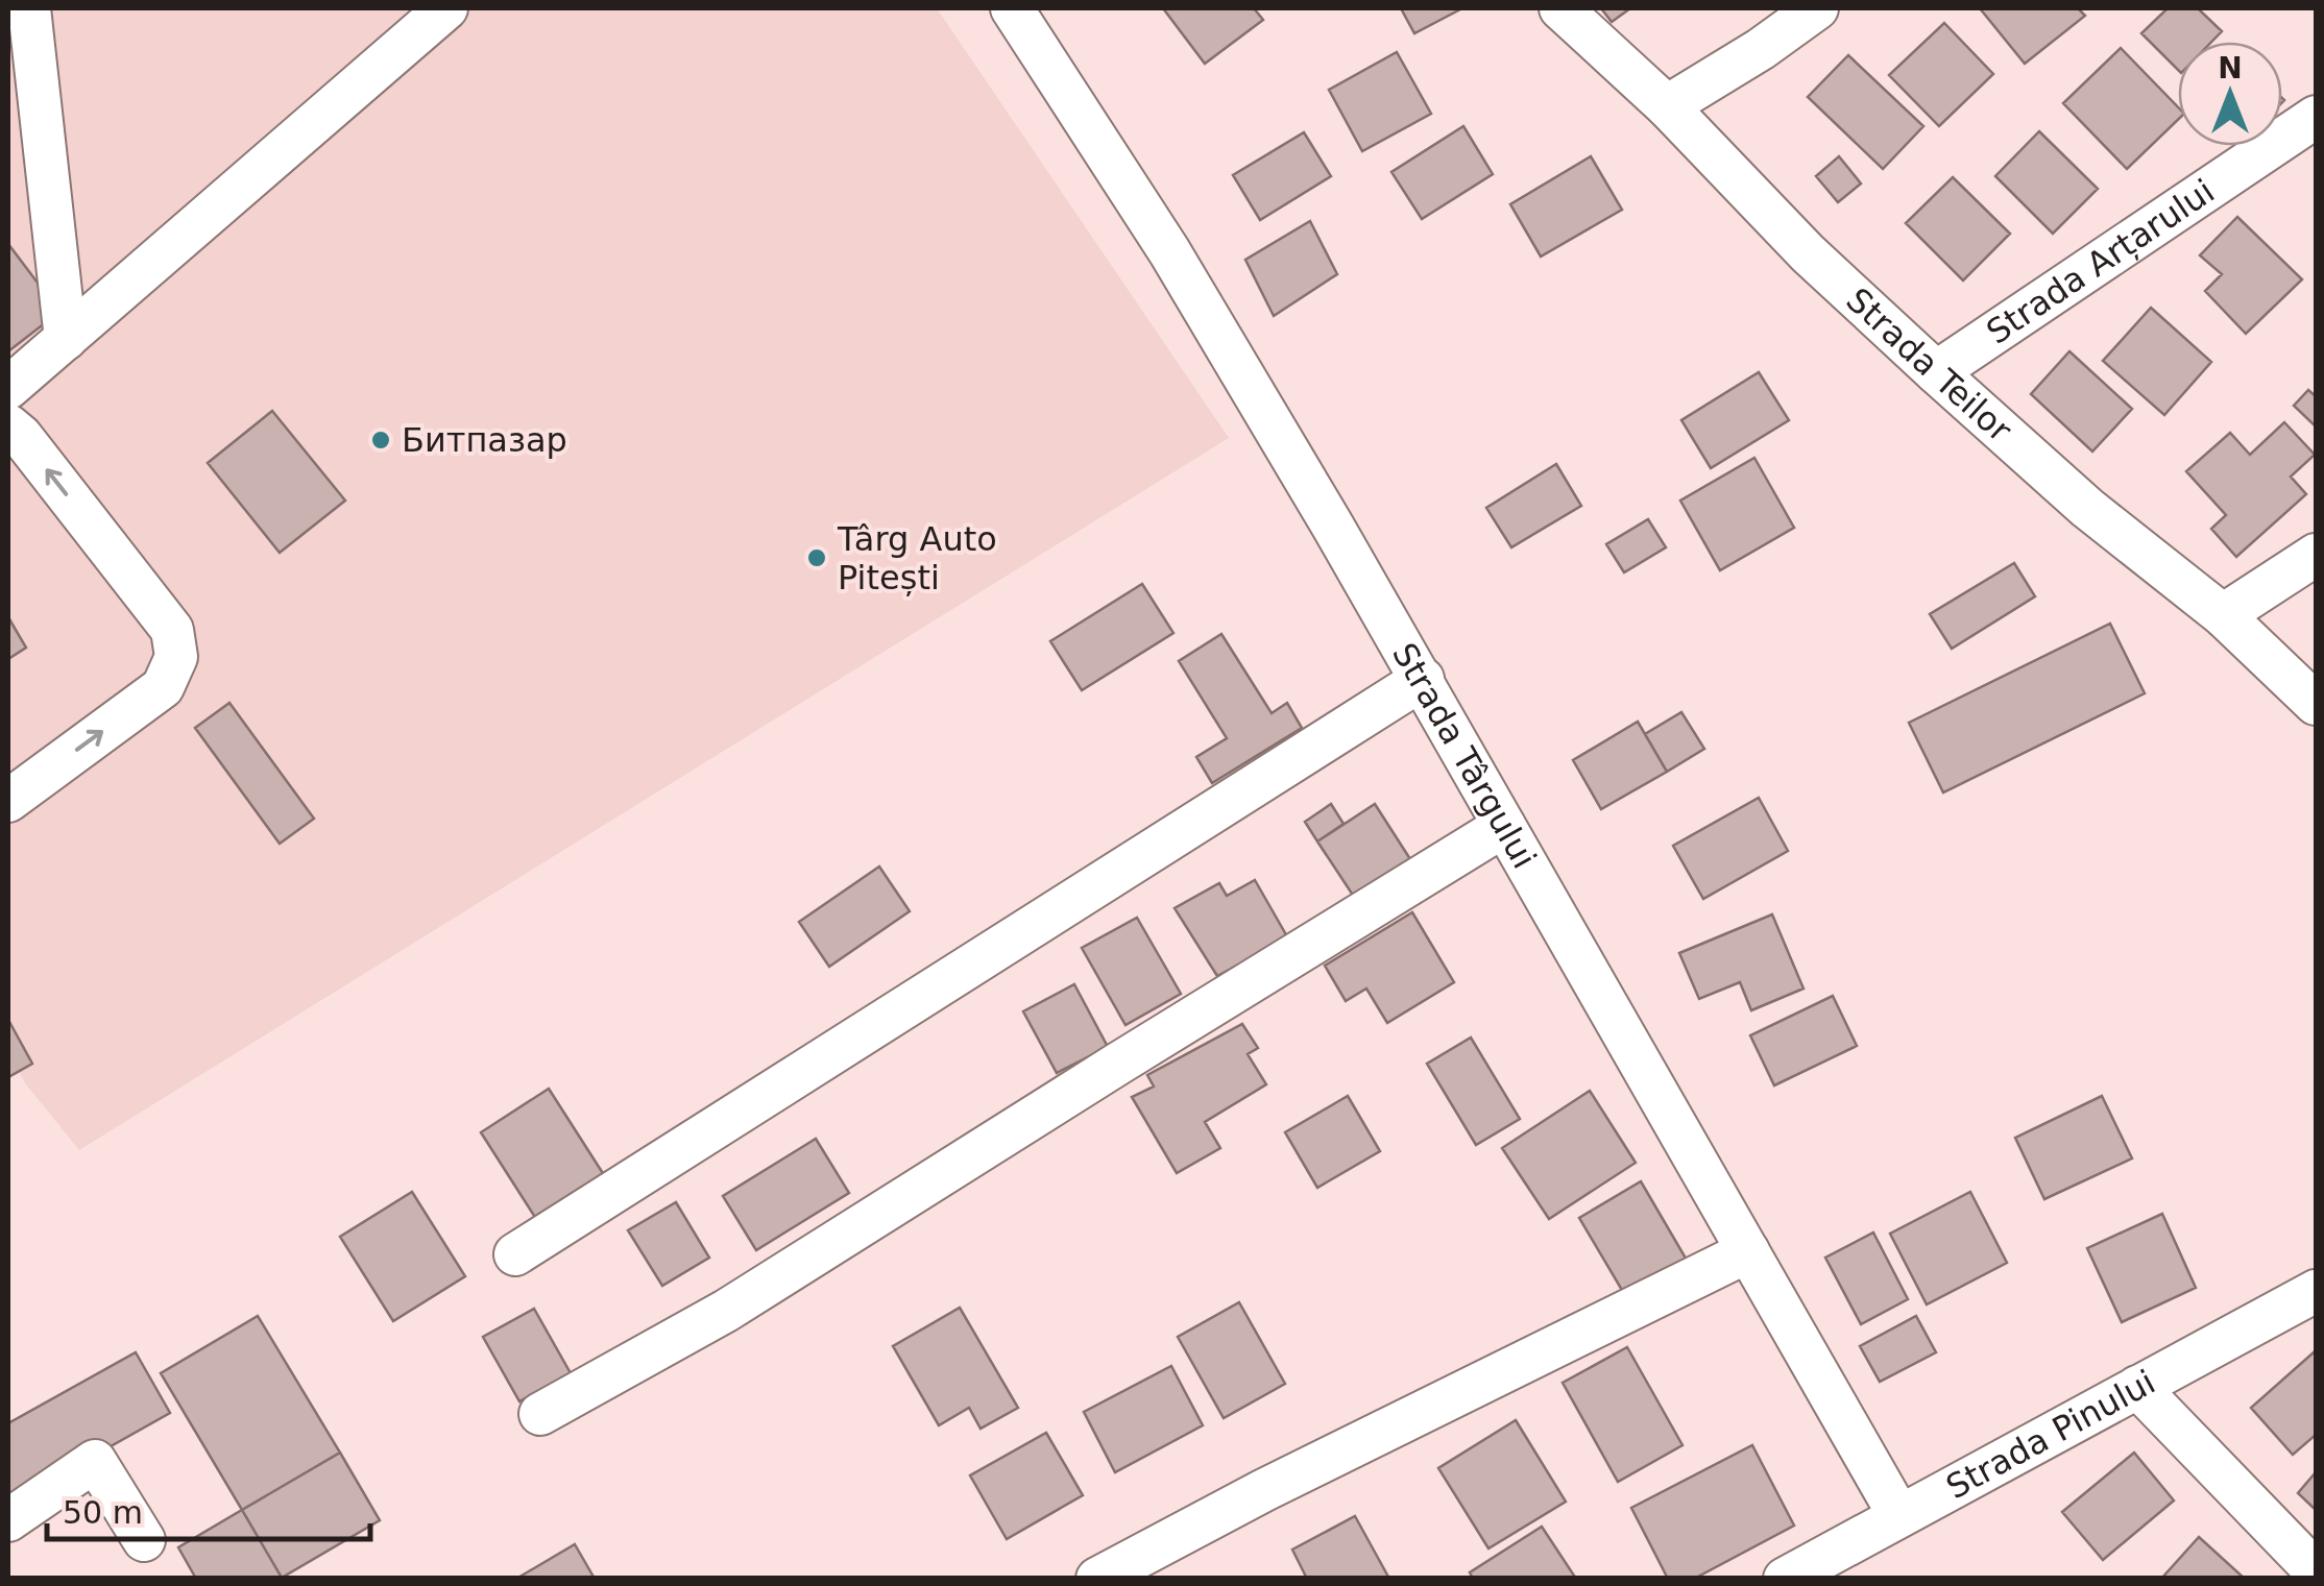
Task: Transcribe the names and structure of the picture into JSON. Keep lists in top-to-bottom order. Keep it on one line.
{"streets":{"street":["Strada Arțarului","Strada Teilor","Strada Târgului","Strada Pinului"]},"crossings":[["Strada Arțarului","Strada Teilor"],["Strada Târgului","Strada Pinului"]],"places":["Битпазар","Târg Auto Pitești"],"scale_bar":"50 m","north":"top"}
